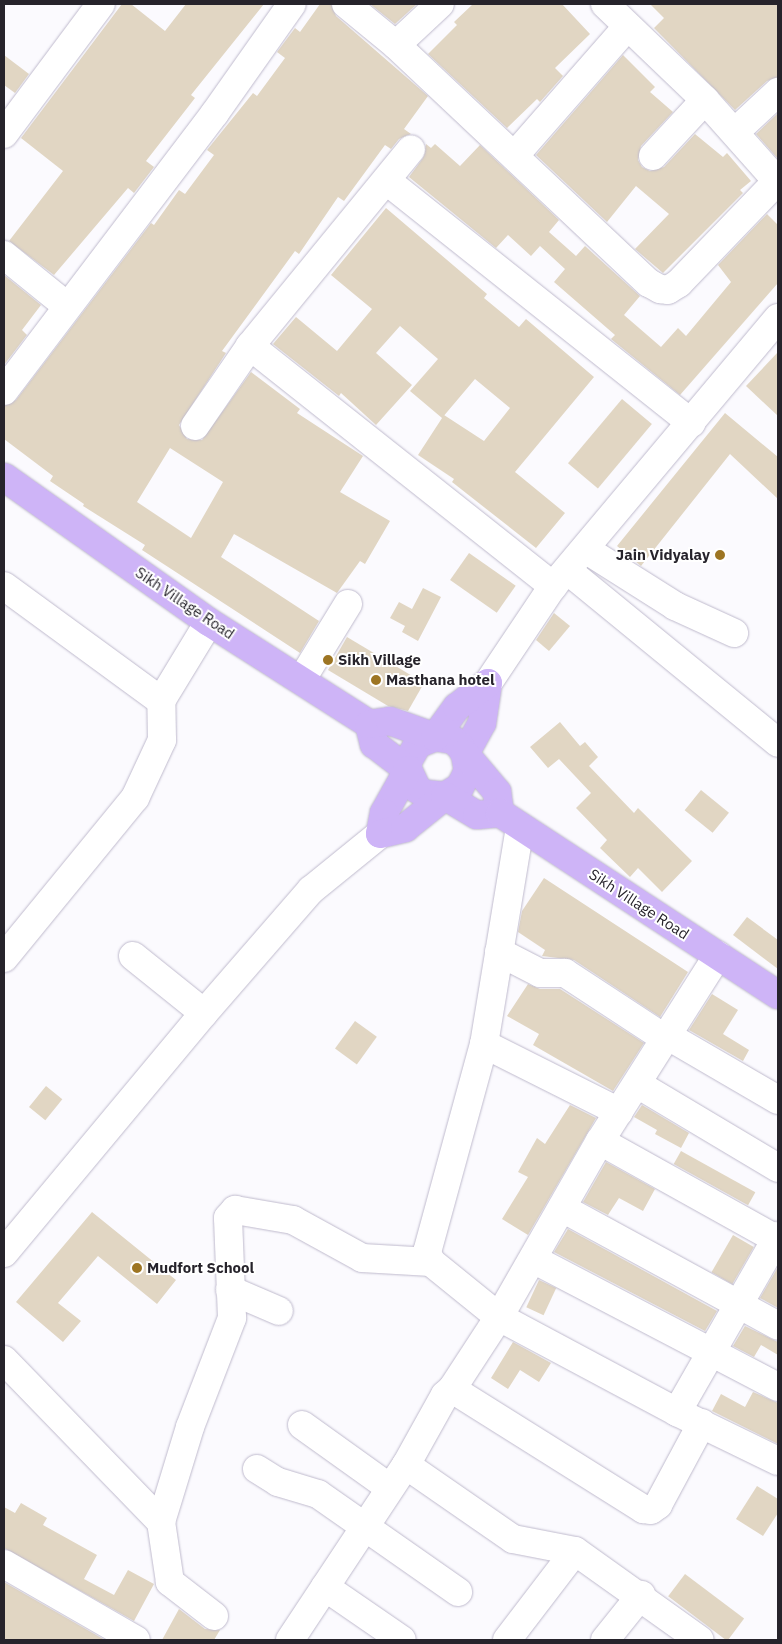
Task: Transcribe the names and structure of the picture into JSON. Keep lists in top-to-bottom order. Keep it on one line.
{"streets":{"main road":["Sikh Village Road"]},"places":["Jain Vidyalay","Sikh Village","Masthana hotel","Mudfort School"]}
